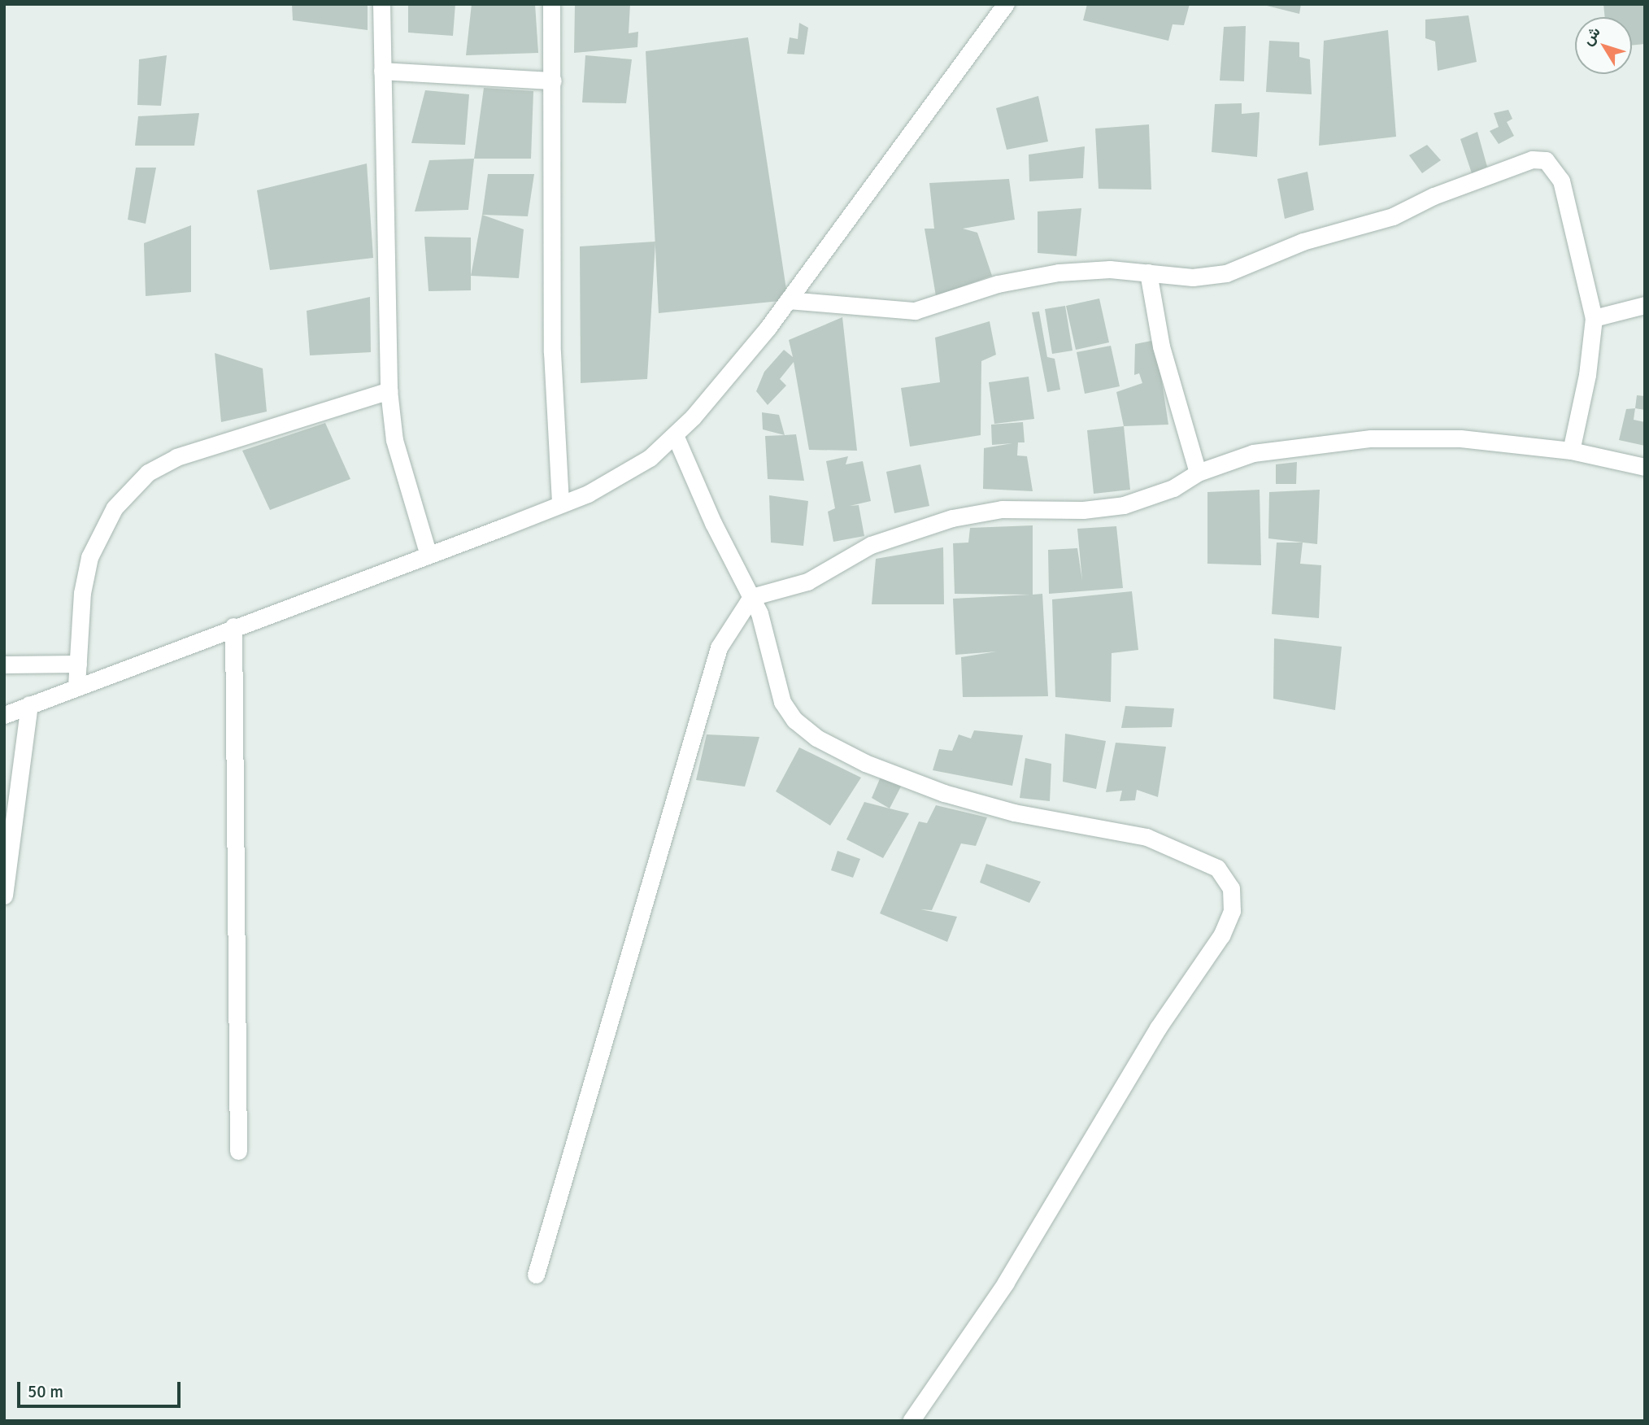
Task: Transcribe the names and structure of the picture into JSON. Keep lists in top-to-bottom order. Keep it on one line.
{"scale_bar":"50 m","north":"top left"}
